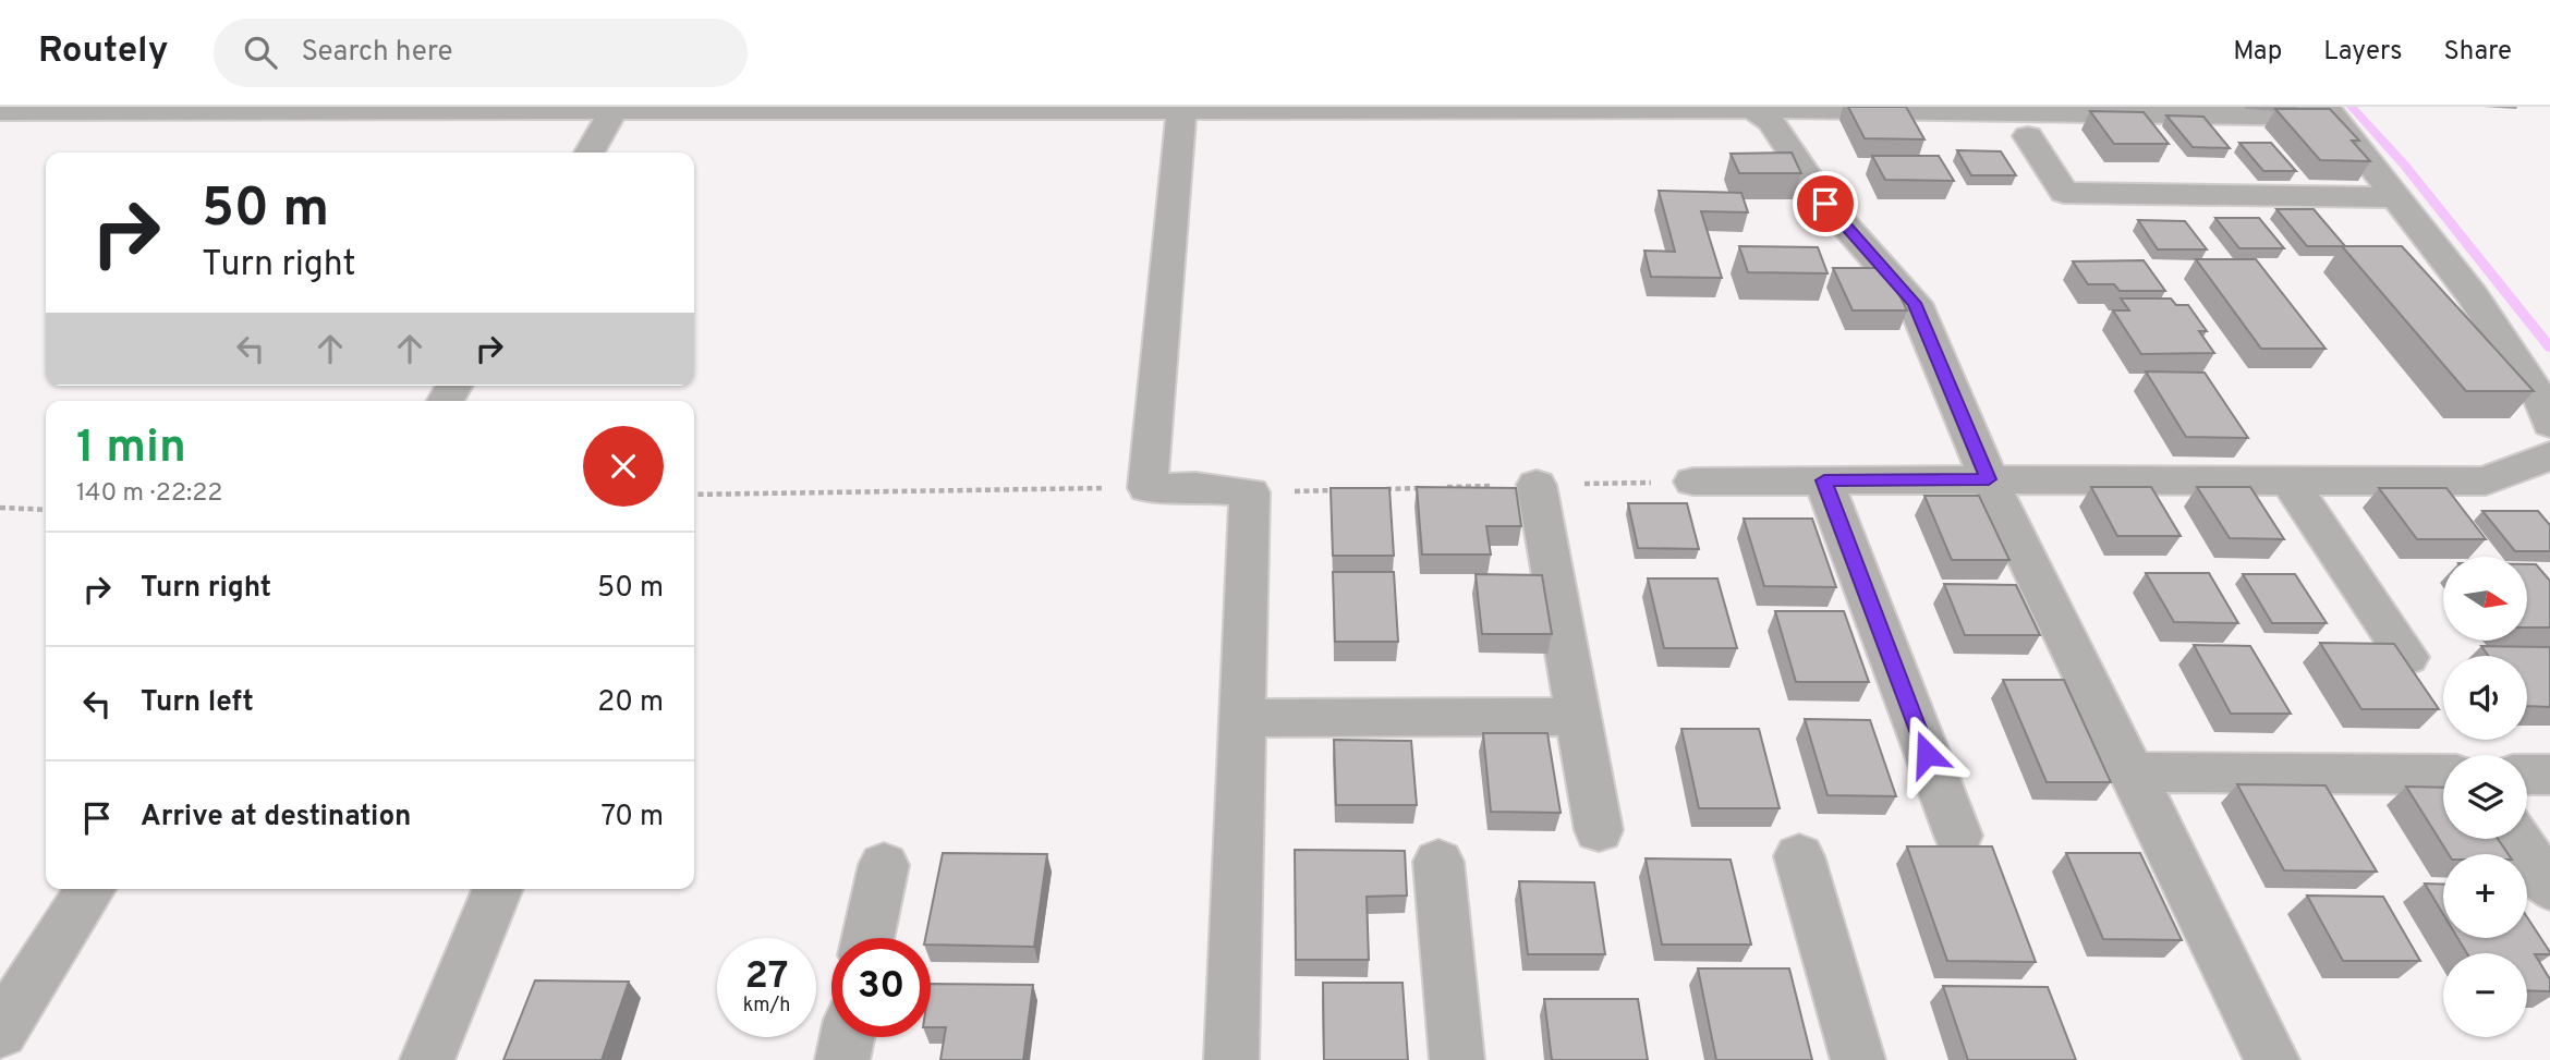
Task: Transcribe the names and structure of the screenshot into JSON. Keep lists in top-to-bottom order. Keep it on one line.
{"north":"right","page":{"header":"Routely","search":"Search here","nav":["Map","Layers","Share"],"turn":["50 m","Turn right"],"heading":["1 min","140 m · 22:22"],"list":[{"name":"Turn right","value":"50 m"},{"name":"Turn left","value":"20 m"},{"name":"Arrive at destination","value":"70 m"}],"map_buttons":["+","−"],"speed":"27 km/h","limit":"30"}}
